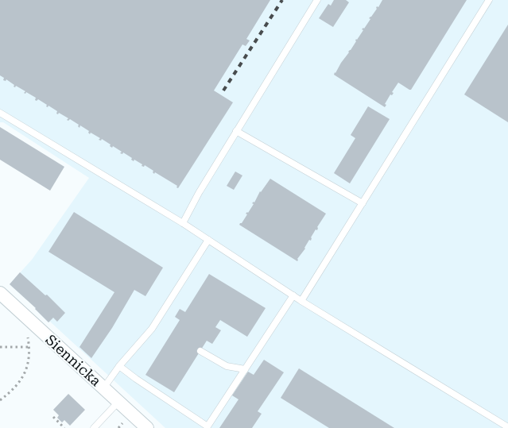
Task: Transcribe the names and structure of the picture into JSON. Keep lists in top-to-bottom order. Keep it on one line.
{"streets":{"street":["Siennicka"]}}
